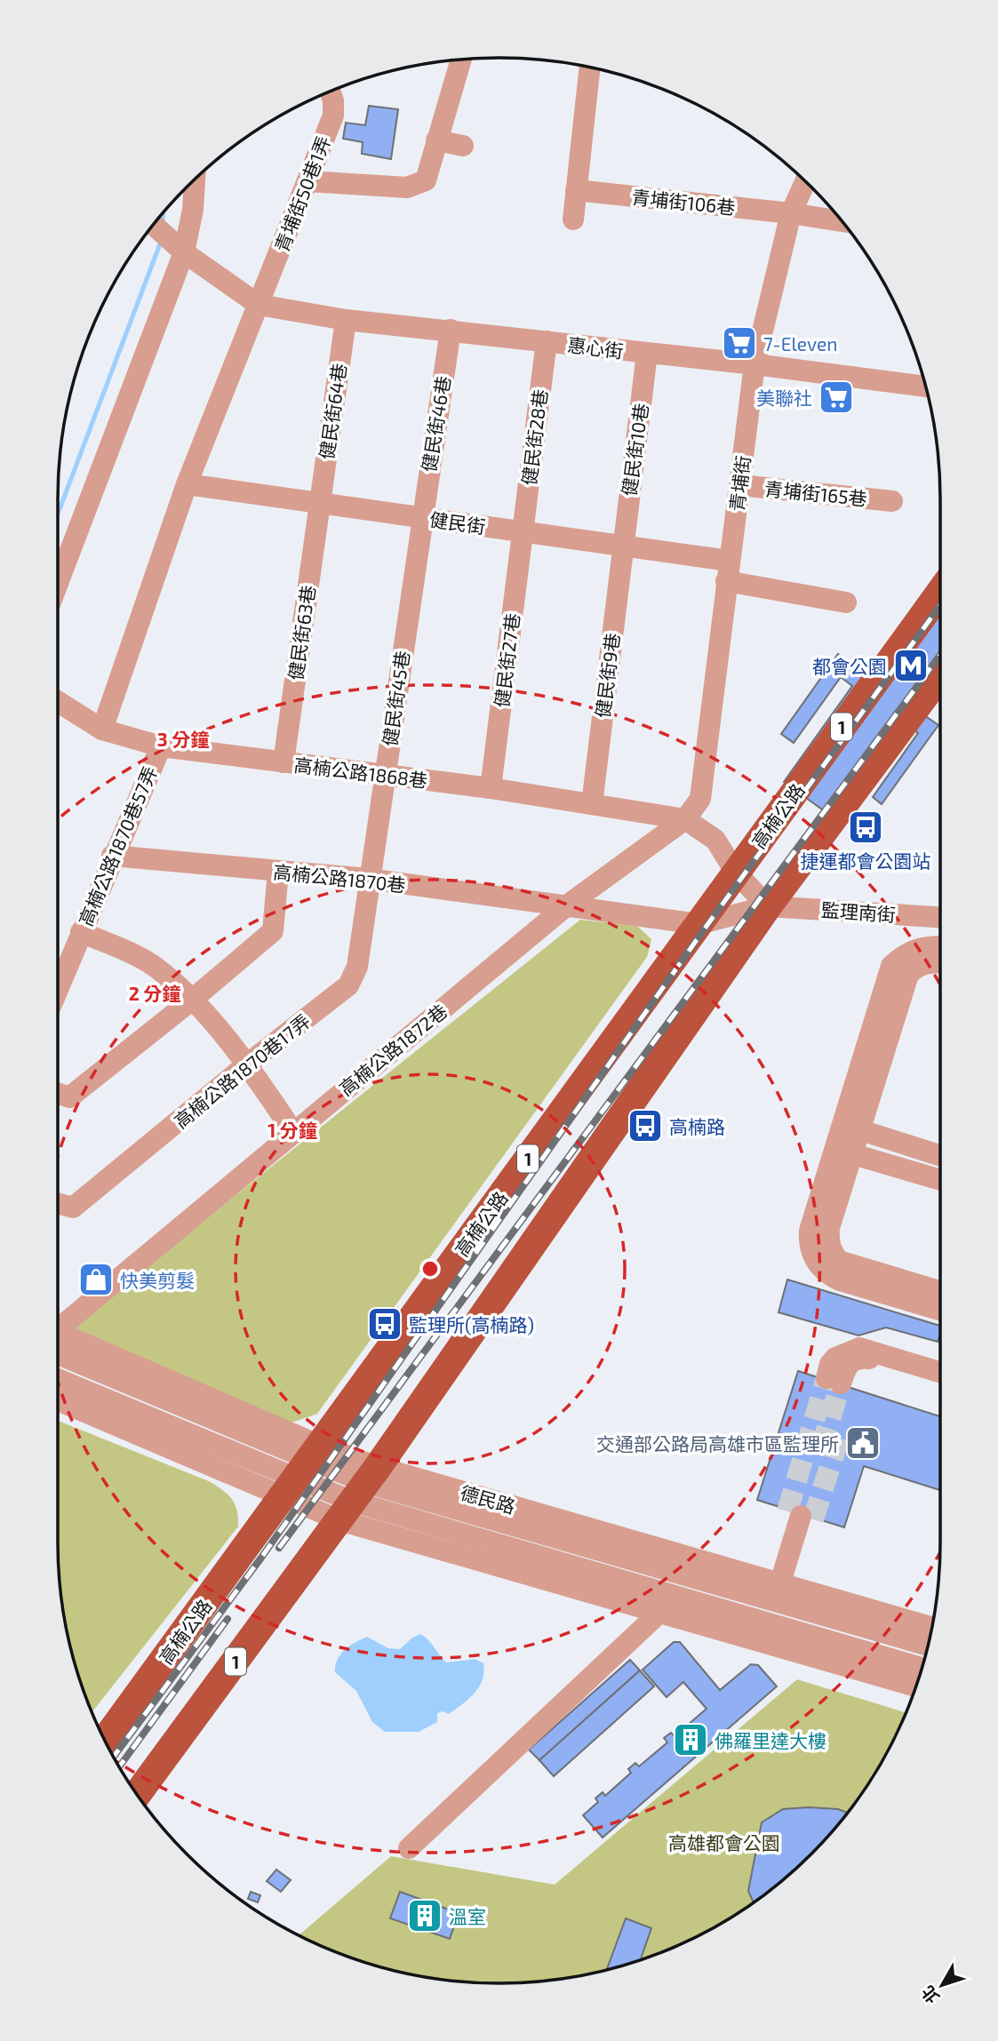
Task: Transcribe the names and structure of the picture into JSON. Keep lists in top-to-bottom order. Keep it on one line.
{"streets":{"main road":["1","高楠公路"],"street":["青埔街50巷1弄","青埔街106巷","惠心街","健民街64巷","健民街46巷","健民街28巷","健民街10巷","青埔街","青埔街165巷","健民街","健民街63巷","健民街27巷","健民街9巷","健民街45巷","高楠公路1868巷","高楠公路1870巷57弄","高楠公路1870巷","監理南街","高楠公路1872巷","高楠公路1870巷17弄","德民路"]},"crossings":[["青埔街50巷1弄","惠心街"],["青埔街50巷1弄","健民街"],["青埔街50巷1弄","高楠公路1868巷"],["青埔街106巷","青埔街"],["惠心街","健民街64巷"],["惠心街","健民街46巷"],["惠心街","健民街28巷"],["惠心街","健民街10巷"],["惠心街","青埔街"],["健民街64巷","健民街"],["健民街64巷","健民街63巷"],["健民街46巷","健民街"],["健民街46巷","健民街45巷"],["健民街28巷","健民街"],["健民街28巷","健民街27巷"],["健民街10巷","健民街"],["健民街10巷","健民街9巷"],["青埔街","青埔街165巷"],["青埔街","健民街"],["青埔街","高楠公路1872巷"],["健民街","健民街63巷"],["健民街","健民街27巷"],["健民街","健民街9巷"],["健民街","健民街45巷"],["健民街63巷","高楠公路1868巷"],["健民街27巷","高楠公路1868巷"],["健民街9巷","高楠公路1868巷"],["健民街45巷","高楠公路1868巷"],["健民街45巷","高楠公路1870巷"],["健民街45巷","高楠公路1870巷17弄"],["1","監理南街"],["1","德民路"],["高楠公路1868巷","高楠公路1870巷57弄"],["高楠公路1868巷","高楠公路1872巷"],["高楠公路","高楠公路1870巷"],["高楠公路","監理南街"],["高楠公路","德民路"],["高楠公路1870巷57弄","高楠公路1870巷"],["高楠公路1870巷","監理南街"],["高楠公路1870巷","高楠公路1872巷"],["高楠公路1870巷","高楠公路1870巷17弄"]],"parks":["高雄都會公園"],"places":{"supermarket":["7-Eleven","美聯社"],"metro station":["都會公園"],"bus stop":["捷運都會公園站","高楠路","監理所(高楠路)"],"shop":["快美剪髮"],"public building":["交通部公路局高雄市區監理所"],"building":["佛羅里達大樓","溫室"]},"north":"bottom left","rings":["3 分鐘","2 分鐘","1 分鐘"]}
